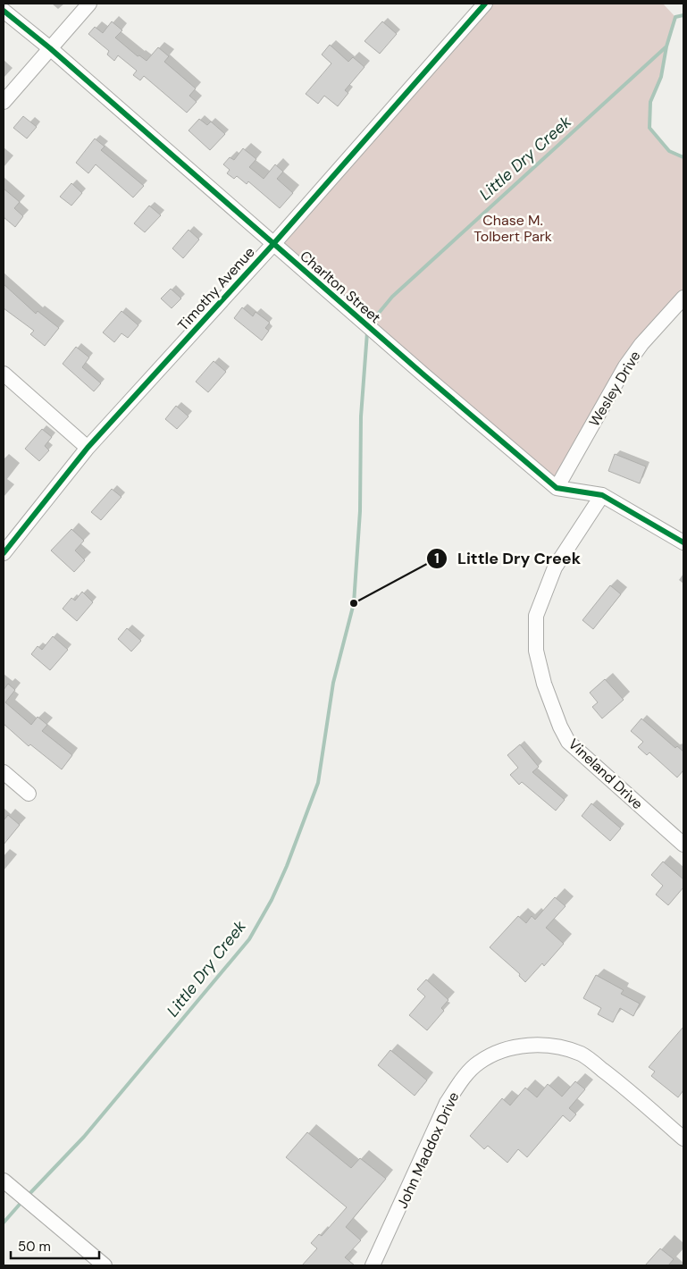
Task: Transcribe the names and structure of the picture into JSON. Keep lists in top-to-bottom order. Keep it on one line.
{"streets":{"street":["Charlton Street","Timothy Avenue","Wesley Drive","Vineland Drive","John Maddox Drive"]},"crossings":[["Charlton Street","Timothy Avenue"],["Charlton Street","Wesley Drive"]],"water":["Little Dry Creek"],"parks":["Chase M. Tolbert Park"],"places":["Little Dry Creek"],"scale_bar":"50 m"}
